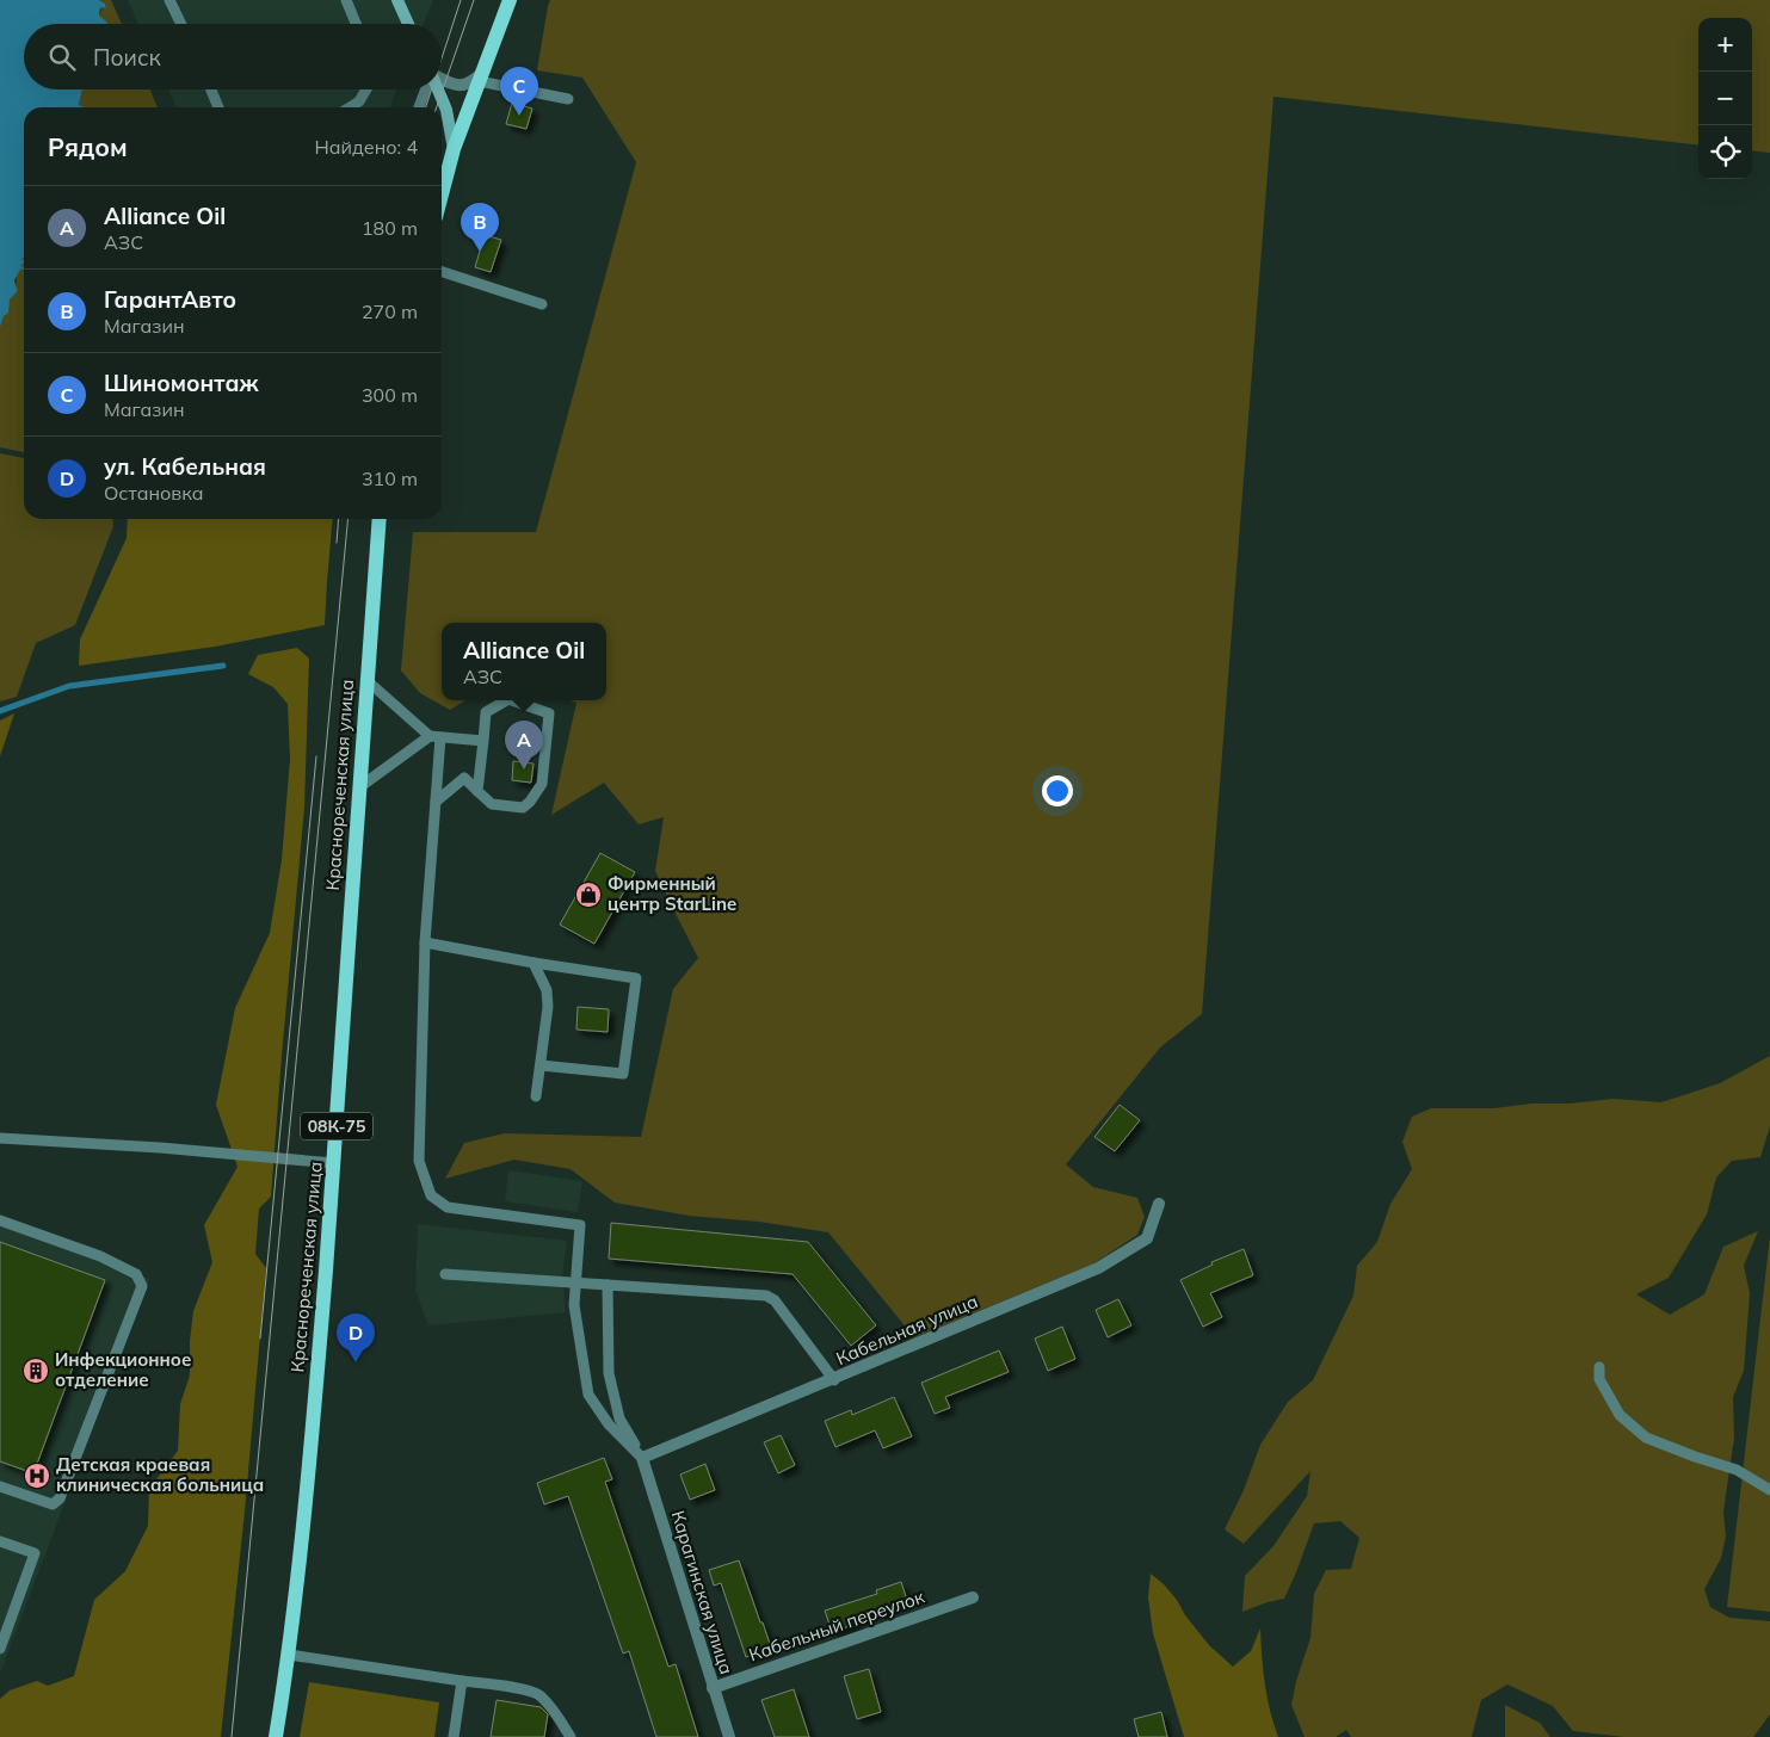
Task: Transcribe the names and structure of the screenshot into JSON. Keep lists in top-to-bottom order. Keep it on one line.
{"streets":{"main road":["Краснореченская улица","08К-75"],"street":["Кабельная улица","Карагинская улица","Кабельный переулок"]},"crossings":[["Кабельная улица","Карагинская улица"],["Карагинская улица","Кабельный переулок"]],"places":{"shop":["Фирменный центр StarLine"],"building":["Инфекционное отделение"],"hospital":["Детская краевая клиническая больница"]},"page":{"map_buttons":["+","−"],"search":"Поиск","pins":["C","B","A","D"],"heading":["Рядом","Найдено: 4"],"list":[{"mark":"A","name":"Alliance Oil","note":"АЗС","value":"180 m"},{"mark":"B","name":"ГарантАвто","note":"Магазин","value":"270 m"},{"mark":"C","name":"Шиномонтаж","note":"Магазин","value":"300 m"},{"mark":"D","name":"ул. Кабельная","note":"Остановка","value":"310 m"}],"popup":["Alliance Oil","АЗС"]}}
